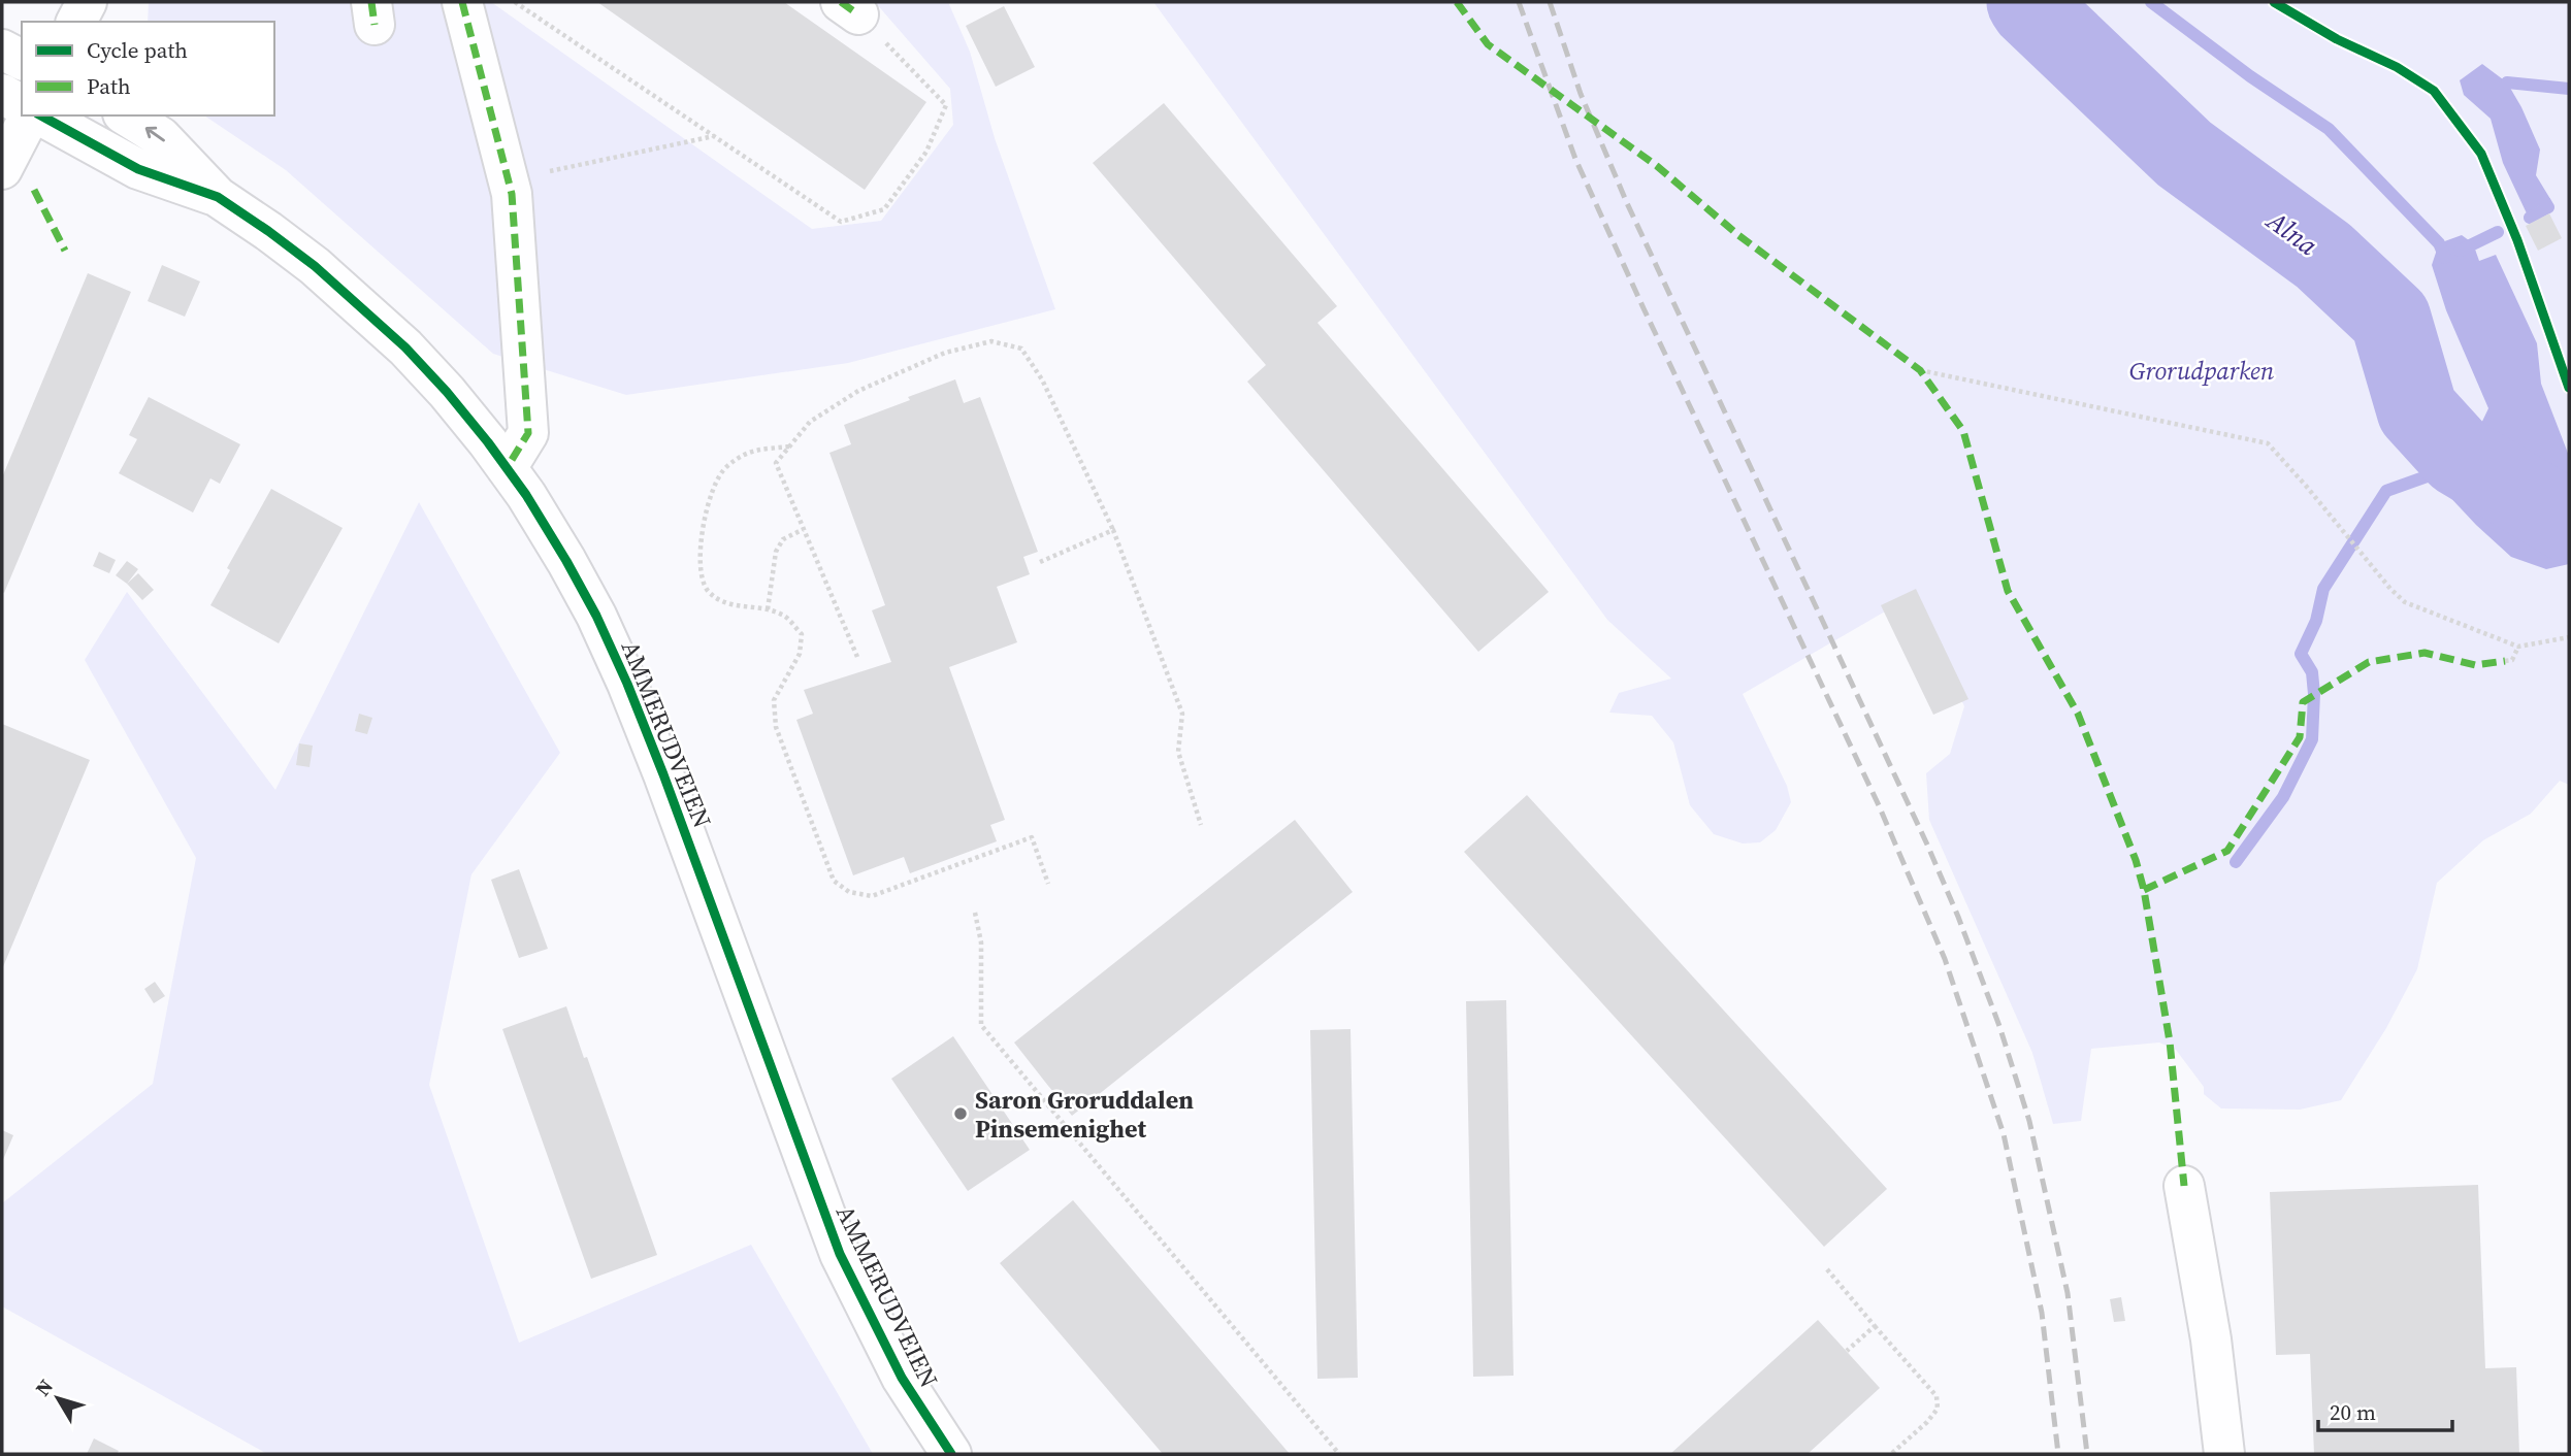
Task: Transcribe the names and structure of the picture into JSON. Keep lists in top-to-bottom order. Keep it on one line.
{"streets":{"street":["AMMERUDVEIEN"]},"water":["Alna"],"parks":["Grorudparken"],"places":["Saron Groruddalen Pinsemenighet"],"legend":["Cycle path","Path"],"scale_bar":"20 m","north":"top left"}
